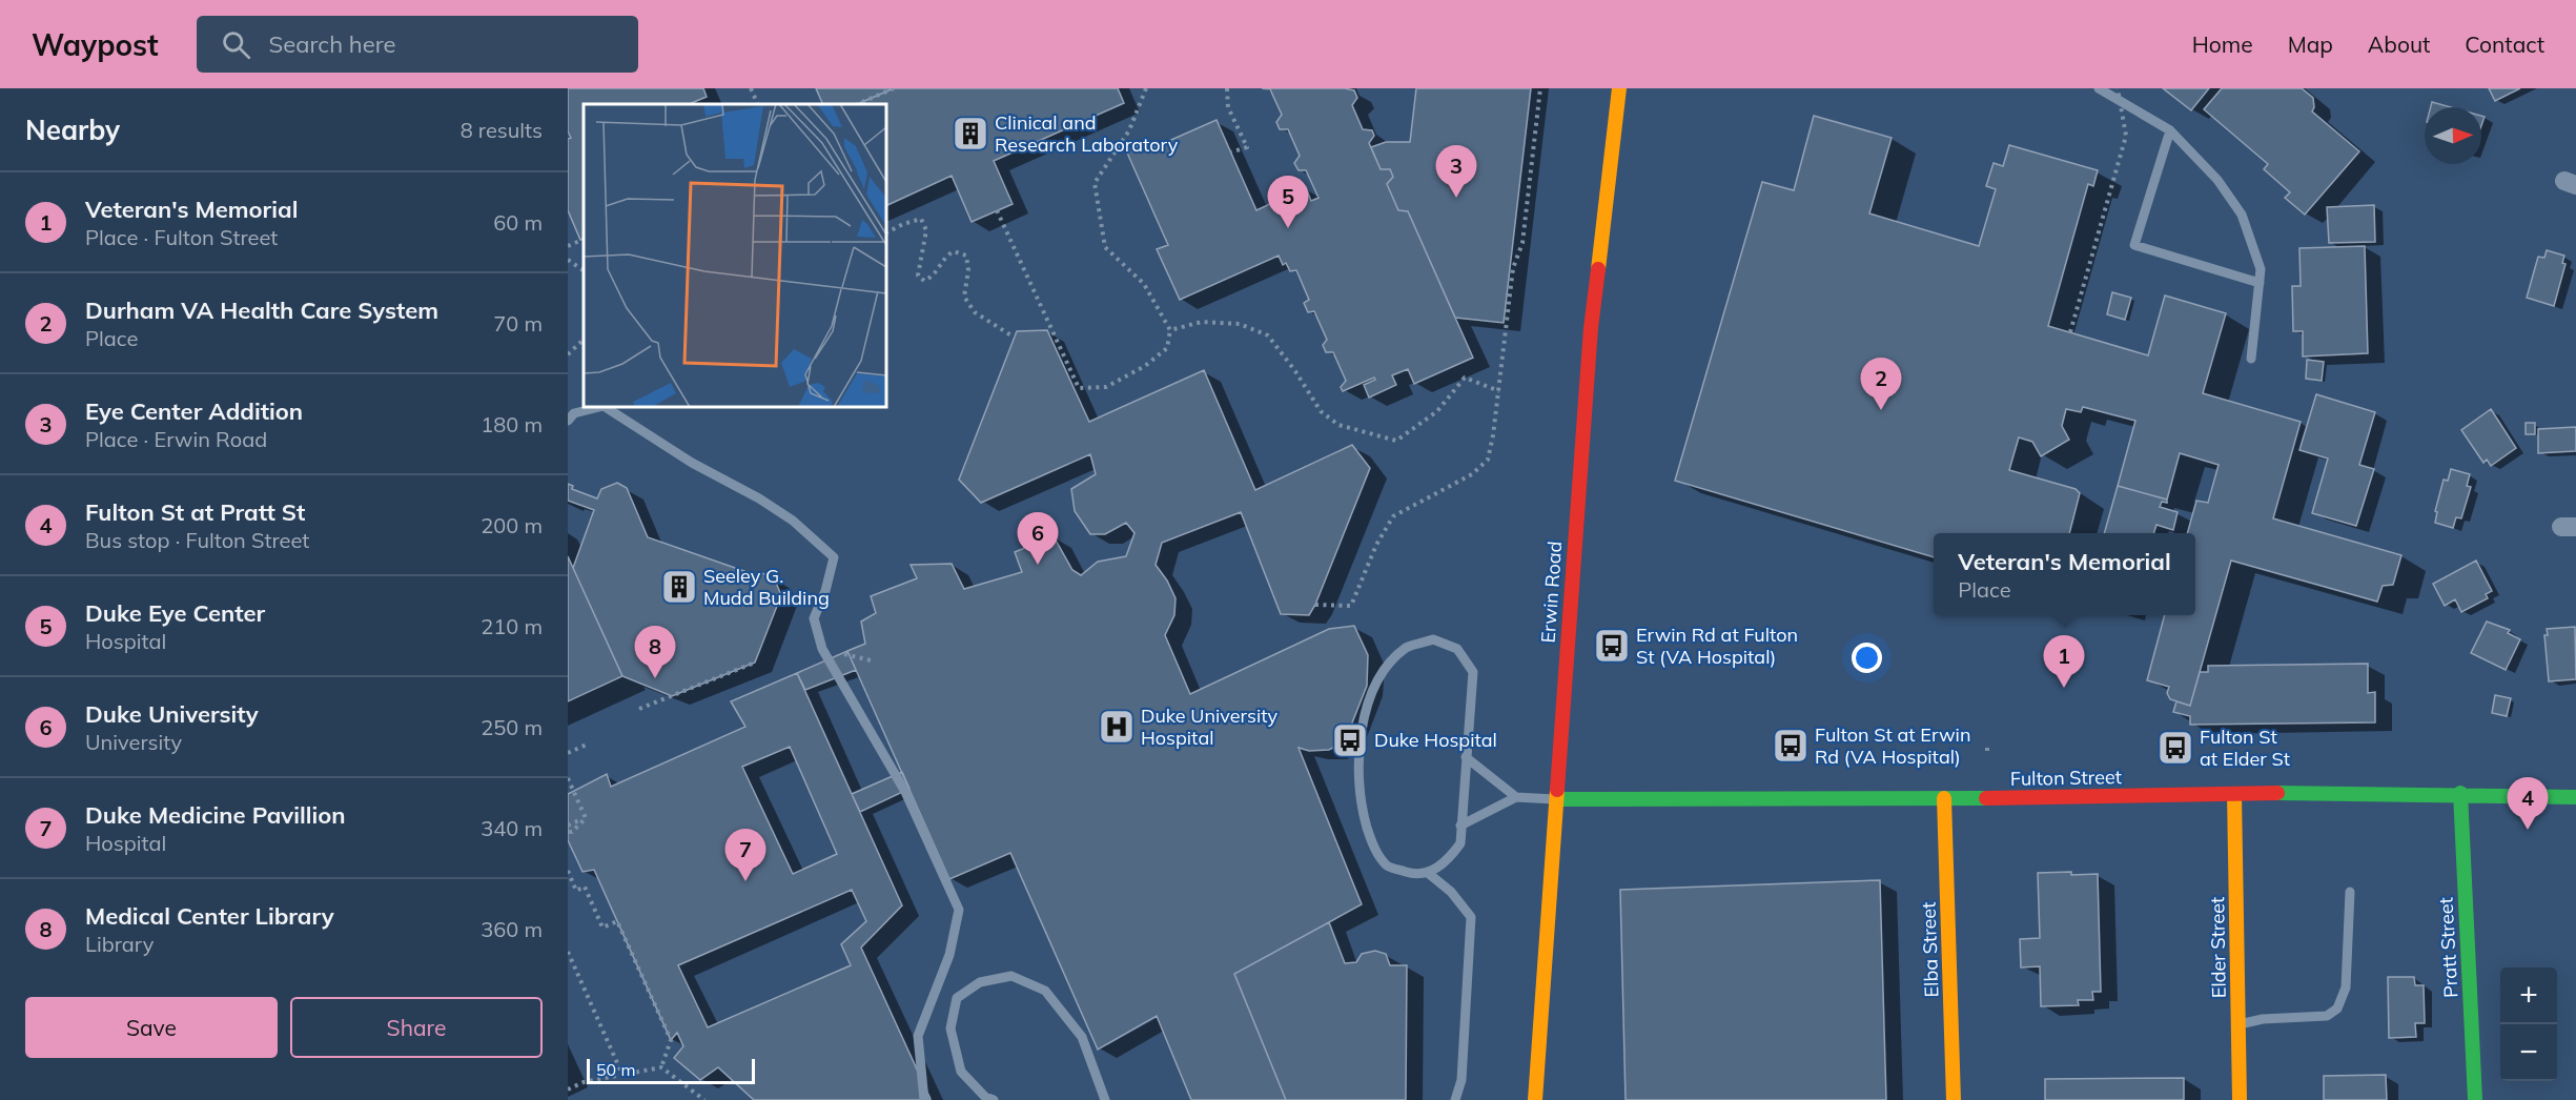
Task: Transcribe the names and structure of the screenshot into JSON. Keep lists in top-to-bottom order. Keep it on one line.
{"streets":{"main road":["Erwin Road","Fulton Street","Elder Street","Pratt Street","Elba Street"]},"crossings":[["Erwin Road","Fulton Street"],["Fulton Street","Elder Street"],["Fulton Street","Pratt Street"],["Fulton Street","Elba Street"]],"places":{"building":["Clinical and Research Laboratory","Seeley G. Mudd Building"],"bus stop":["Erwin Rd at Fulton St (VA Hospital)","Duke Hospital","Fulton St at Erwin Rd (VA Hospital)","Fulton St at Elder St"],"hospital":["Duke University Hospital"]},"scale_bar":"50 m","north":"right","page":{"header":"Waypost","search":"Search here","nav":["Home","Map","About","Contact"],"heading":["Nearby","8 results"],"pins":["3","5","2","6","8","1","4","7"],"list":[{"mark":"1","name":"Veteran's Memorial","note":"Place · Fulton Street","value":"60 m"},{"mark":"2","name":"Durham VA Health Care System","note":"Place","value":"70 m"},{"mark":"3","name":"Eye Center Addition","note":"Place · Erwin Road","value":"180 m"},{"mark":"4","name":"Fulton St at Pratt St","note":"Bus stop · Fulton Street","value":"200 m"},{"mark":"5","name":"Duke Eye Center","note":"Hospital","value":"210 m"},{"mark":"6","name":"Duke University","note":"University","value":"250 m"},{"mark":"7","name":"Duke Medicine Pavillion","note":"Hospital","value":"340 m"},{"mark":"8","name":"Medical Center Library","note":"Library","value":"360 m"}],"popup":["Veteran's Memorial","Place"],"map_buttons":["+","−"],"buttons":["Save","Share"],"scale":"50 m"}}
